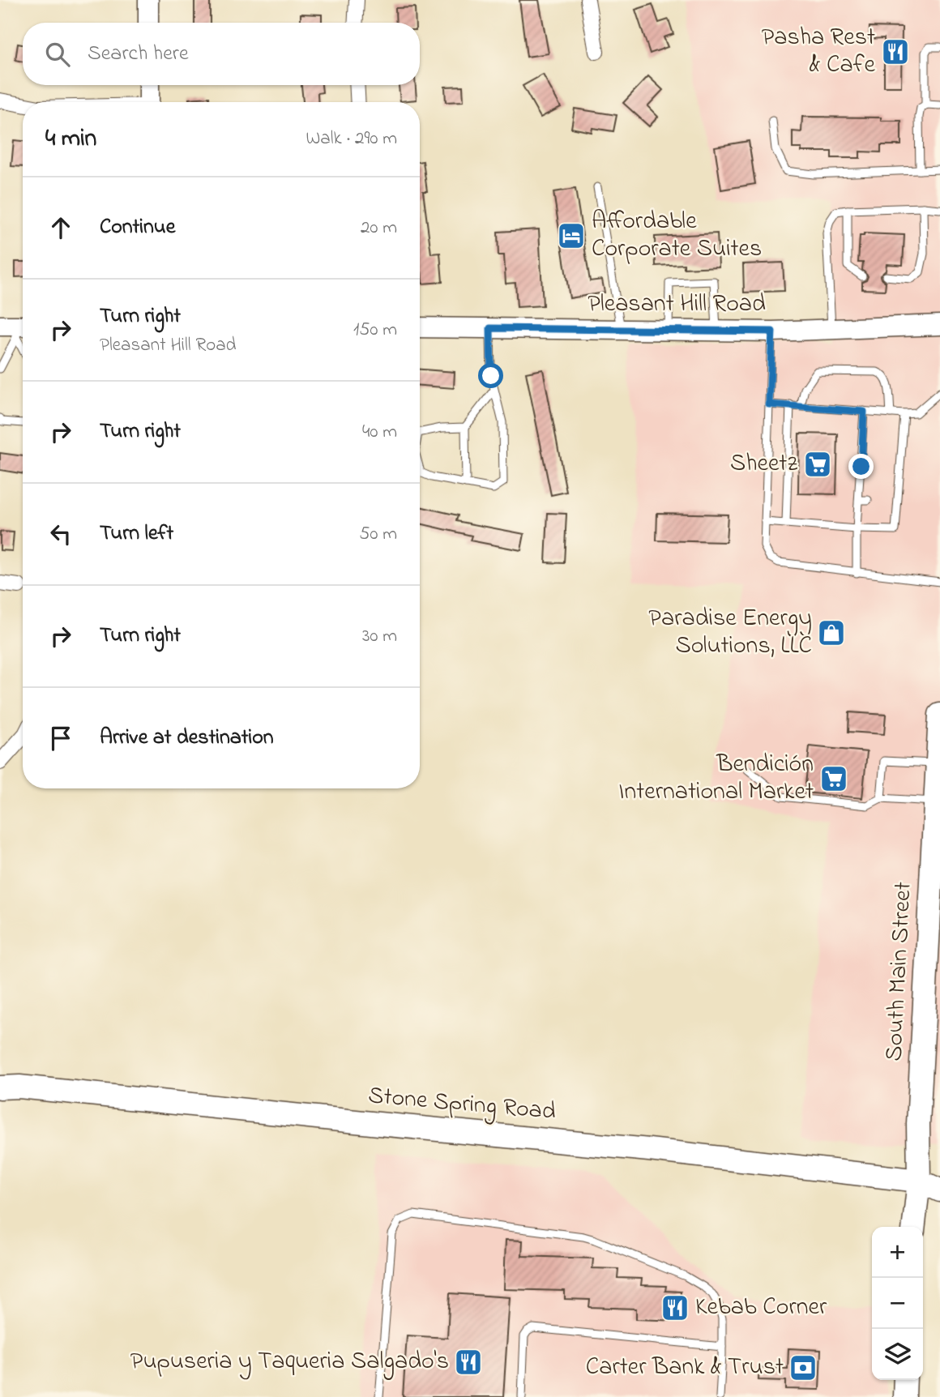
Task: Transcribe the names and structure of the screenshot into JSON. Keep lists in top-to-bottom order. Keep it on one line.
{"streets":{"main road":["South Main Street","Stone Spring Road"],"street":["Pleasant Hill Road"]},"crossings":[["South Main Street","Stone Spring Road"]],"places":{"restaurant":["Pasha Rest & Cafe","Kebab Corner","Pupuseria y Taqueria Salgado's"],"hotel":["Affordable Corporate Suites"],"supermarket":["Sheetz","Bendición International Market"],"shop":["Paradise Energy Solutions, LLC"],"bank":["Carter Bank & Trust"]},"page":{"search":"Search here","heading":["4 min","Walk · 290 m"],"list":[["Continue","20 m"],["Turn right","Pleasant Hill Road","150 m"],["Turn right","40 m"],["Turn left","50 m"],["Turn right","30 m"],"Arrive at destination"],"map_buttons":["+","−"]}}
